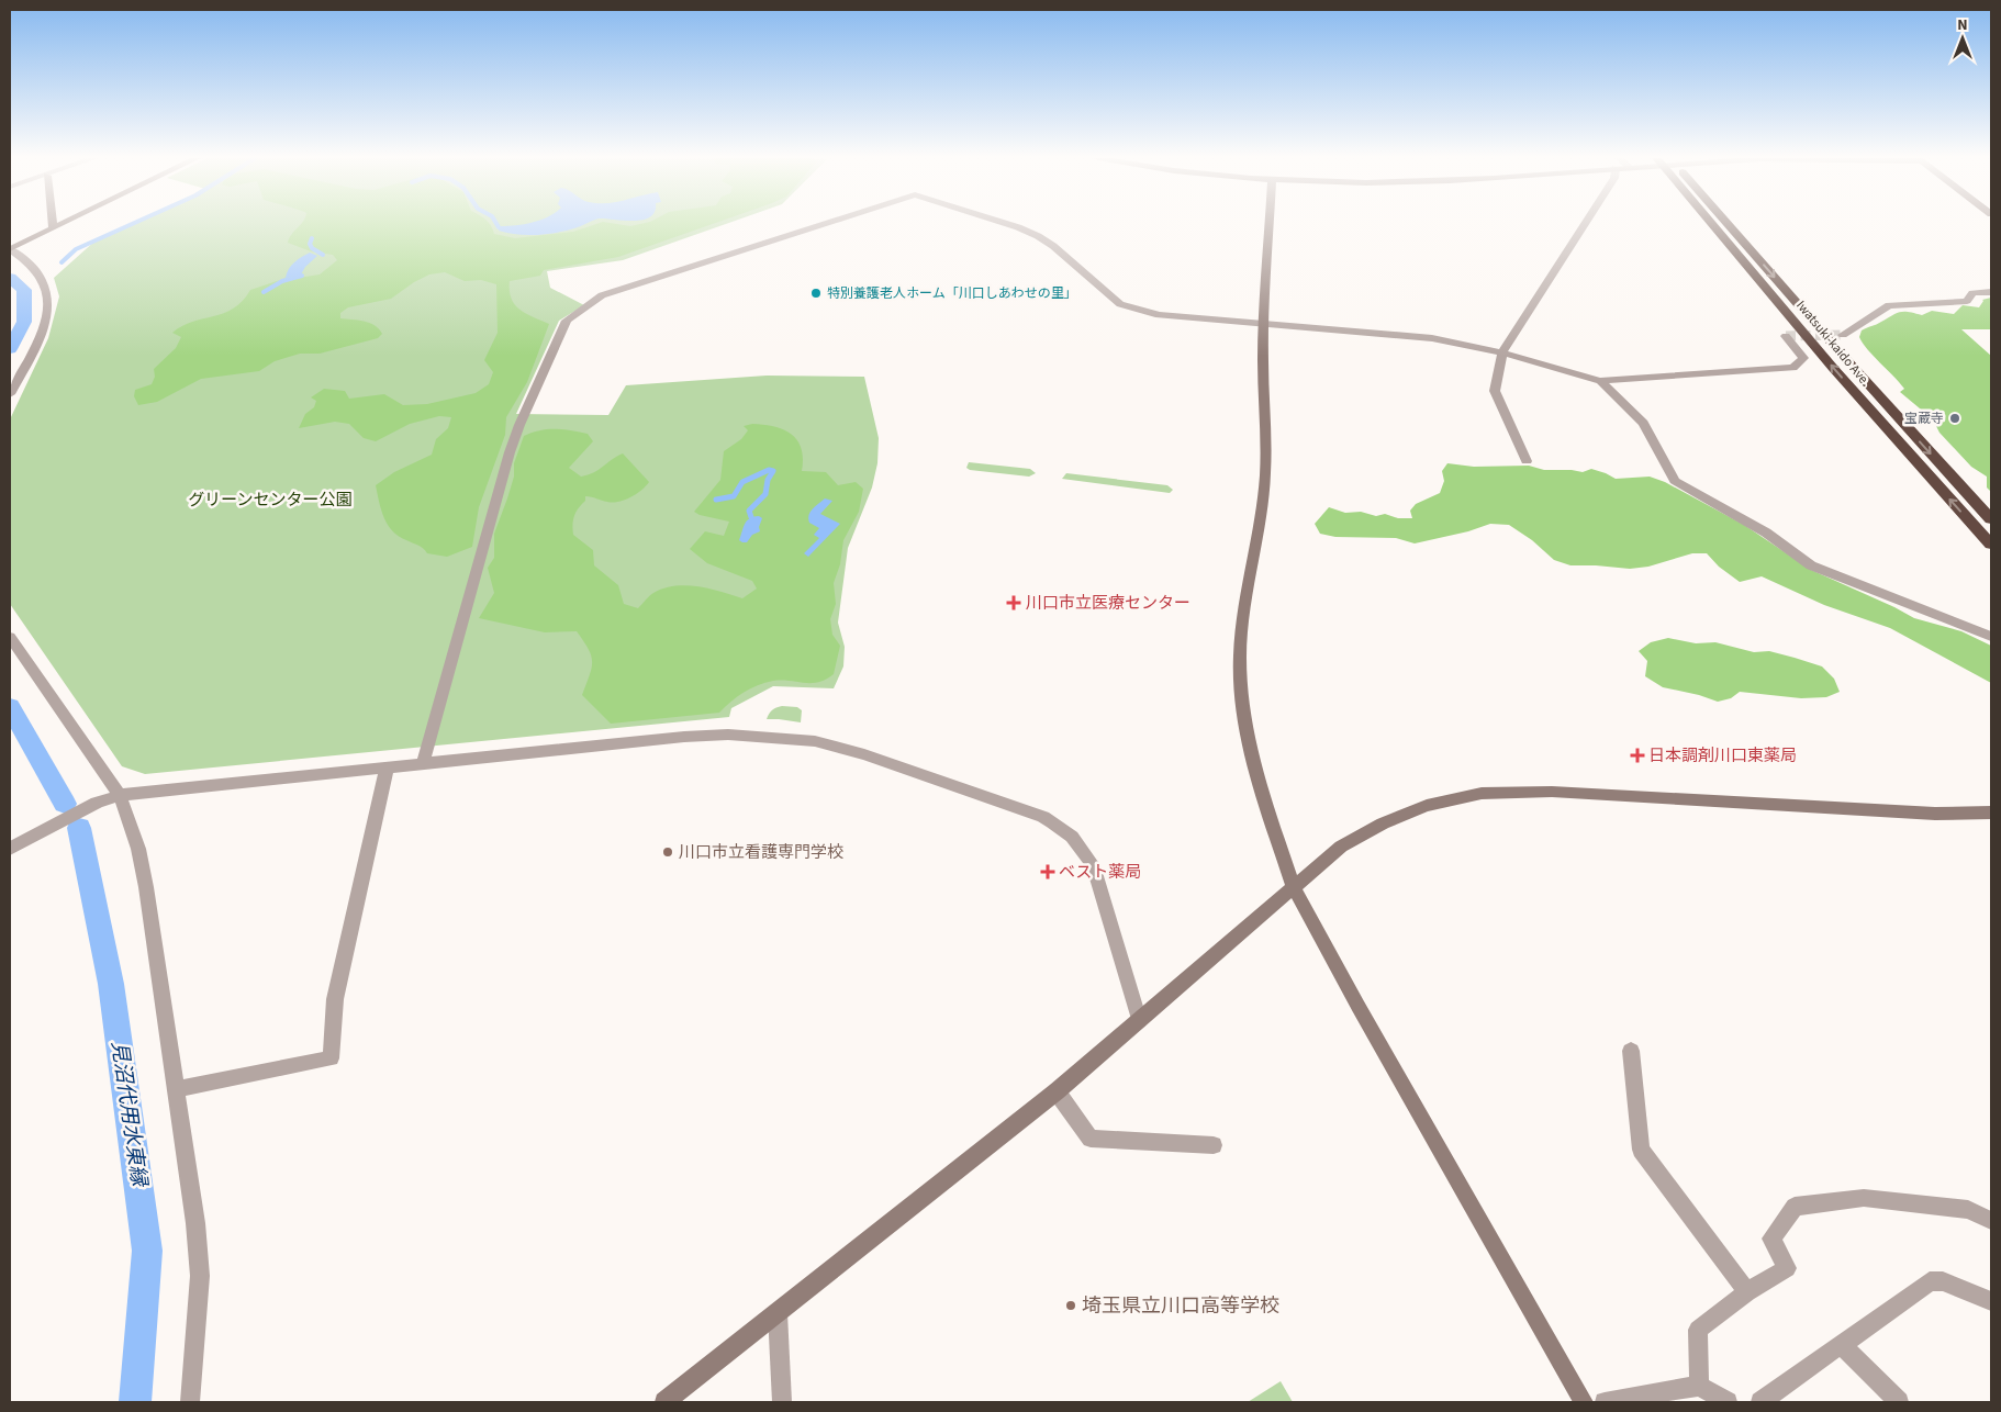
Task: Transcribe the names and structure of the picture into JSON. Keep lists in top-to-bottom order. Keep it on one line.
{"streets":{"highway":["Iwatsuki-kaido Ave."]},"water":["見沼代用水東縁"],"parks":["グリーンセンター公園"],"places":{"other":["特別養護老人ホーム「川口しあわせの里」","宝蔵寺","川口市立看護専門学校","埼玉県立川口高等学校"],"health":["川口市立医療センター","日本調剤川口東薬局","ベスト薬局"]},"north":"top"}
